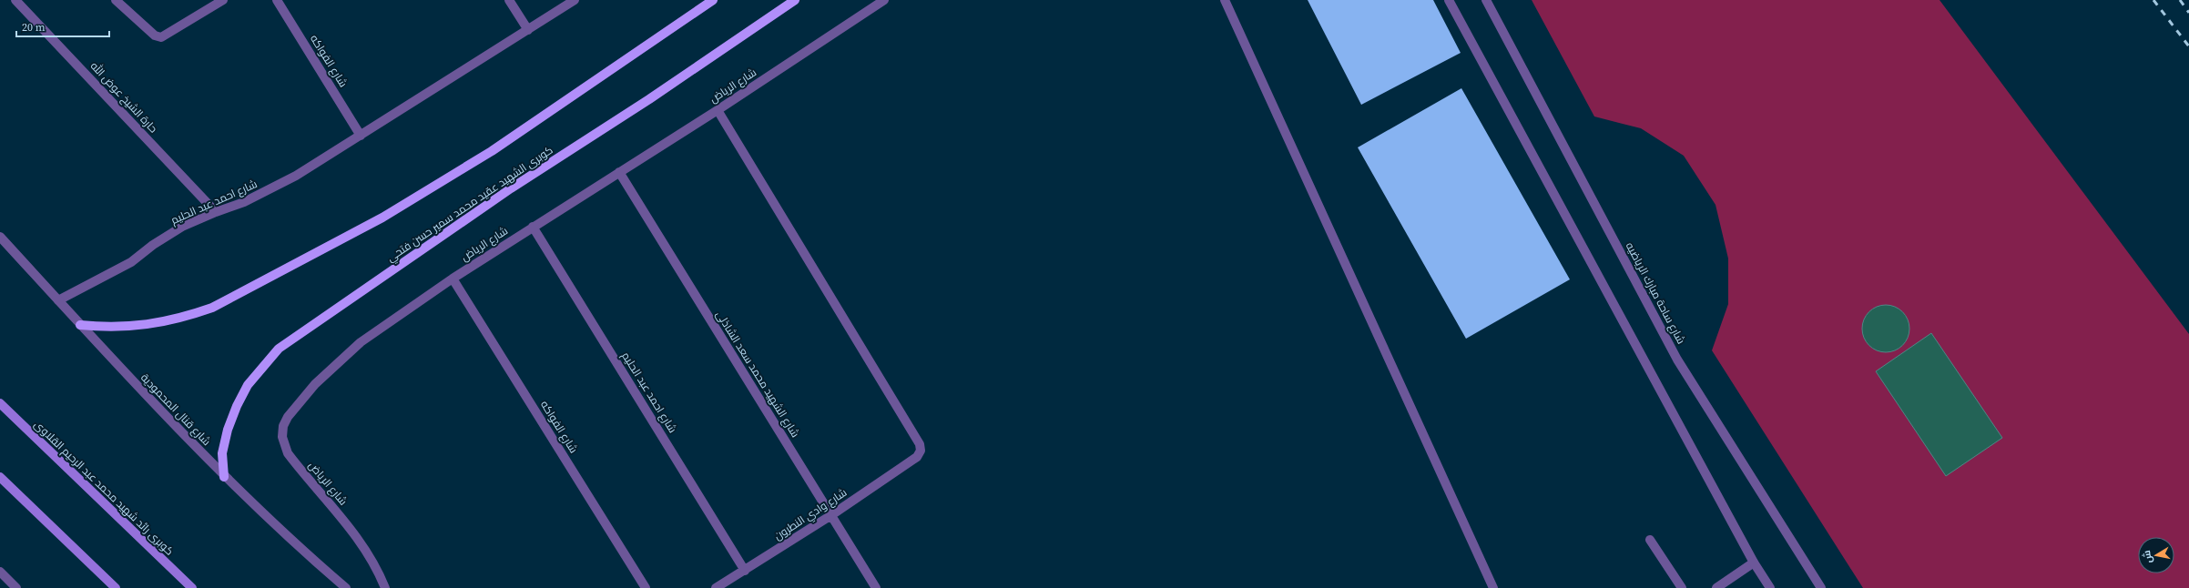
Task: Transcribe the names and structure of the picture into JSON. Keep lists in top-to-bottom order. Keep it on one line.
{"streets":{"main road":["كوبرى الشهيد عقيد محمد سمير حسن فتحي","كوبرى رائد شهيد محمد عبد الرحيم القلاوى"],"street":["شارع الفواكه","شارع الرياض","حارة الشيخ عوض الله","شارع احمد عبد الحليم","شارع ساحة مبارك الرياضيه","شارع الشهيد محمد سعد الشاذلى","شارع قنال المحمودية","شارع وادي النطرون"]},"crossings":[["شارع الفواكه","شارع الرياض"],["شارع الفواكه","شارع احمد عبد الحليم"],["شارع الرياض","شارع احمد عبد الحليم"],["شارع الرياض","شارع الشهيد محمد سعد الشاذلى"],["شارع الرياض","شارع وادي النطرون"],["حارة الشيخ عوض الله","شارع احمد عبد الحليم"],["شارع احمد عبد الحليم","شارع قنال المحمودية"],["شارع احمد عبد الحليم","شارع وادي النطرون"],["كوبرى الشهيد عقيد محمد سمير حسن فتحي","شارع قنال المحمودية"],["شارع الشهيد محمد سعد الشاذلى","شارع وادي النطرون"]],"scale_bar":"20 m","north":"left"}
